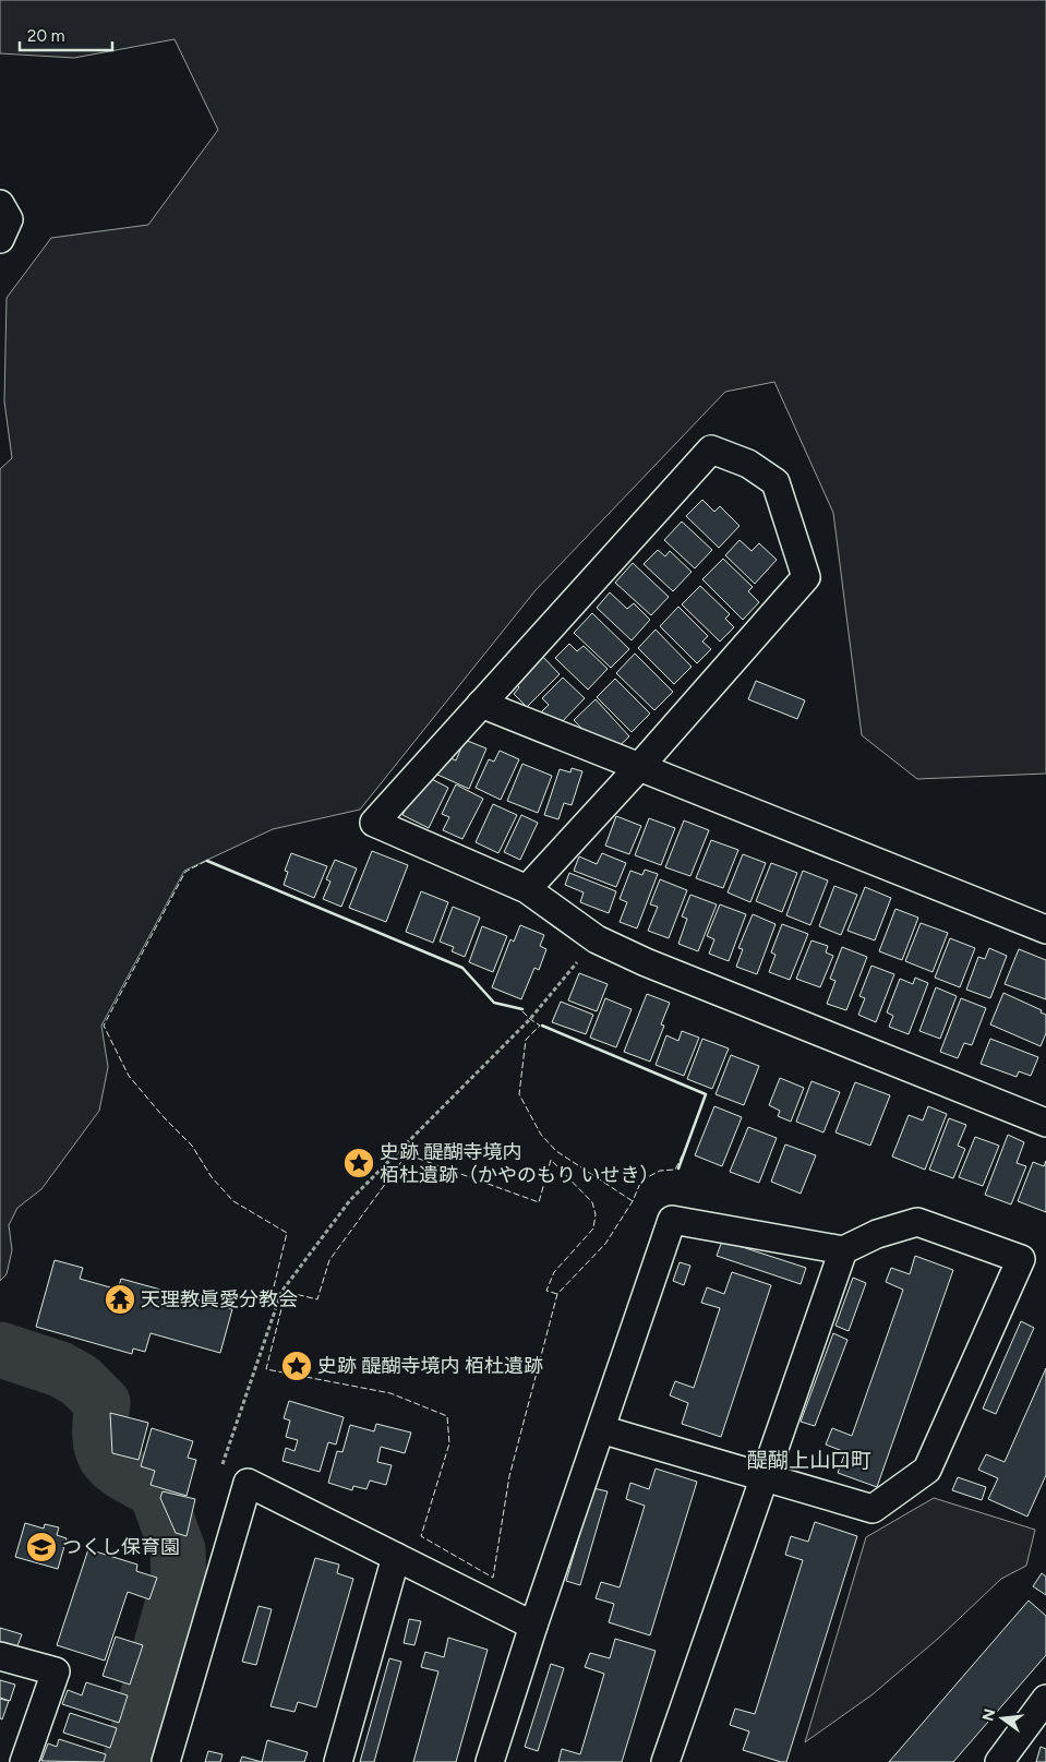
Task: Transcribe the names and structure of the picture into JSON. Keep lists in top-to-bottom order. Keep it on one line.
{"districts":["醍醐上山口町"],"places":{"place":["史跡 醍醐寺境内 栢杜遺跡（かやのもり いせき）","史跡 醍醐寺境内 栢杜遺跡"],"temple":["天理教眞愛分教会"],"school or university":["つくし保育園"]},"scale_bar":"20 m","north":"left"}
